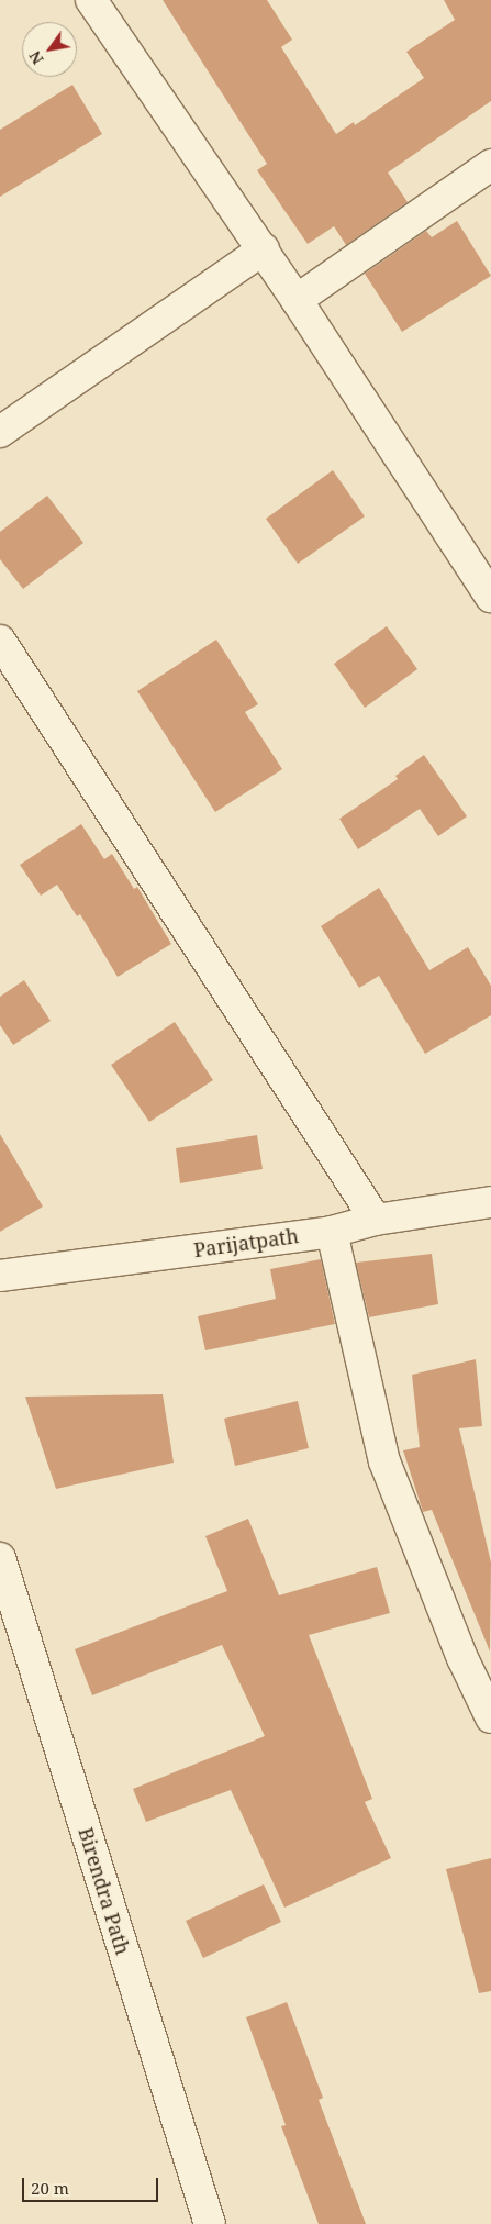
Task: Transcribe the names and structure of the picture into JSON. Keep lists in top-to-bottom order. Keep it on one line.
{"streets":{"street":["Parijatpath","Birendra Path"]},"scale_bar":"20 m","north":"bottom left"}
